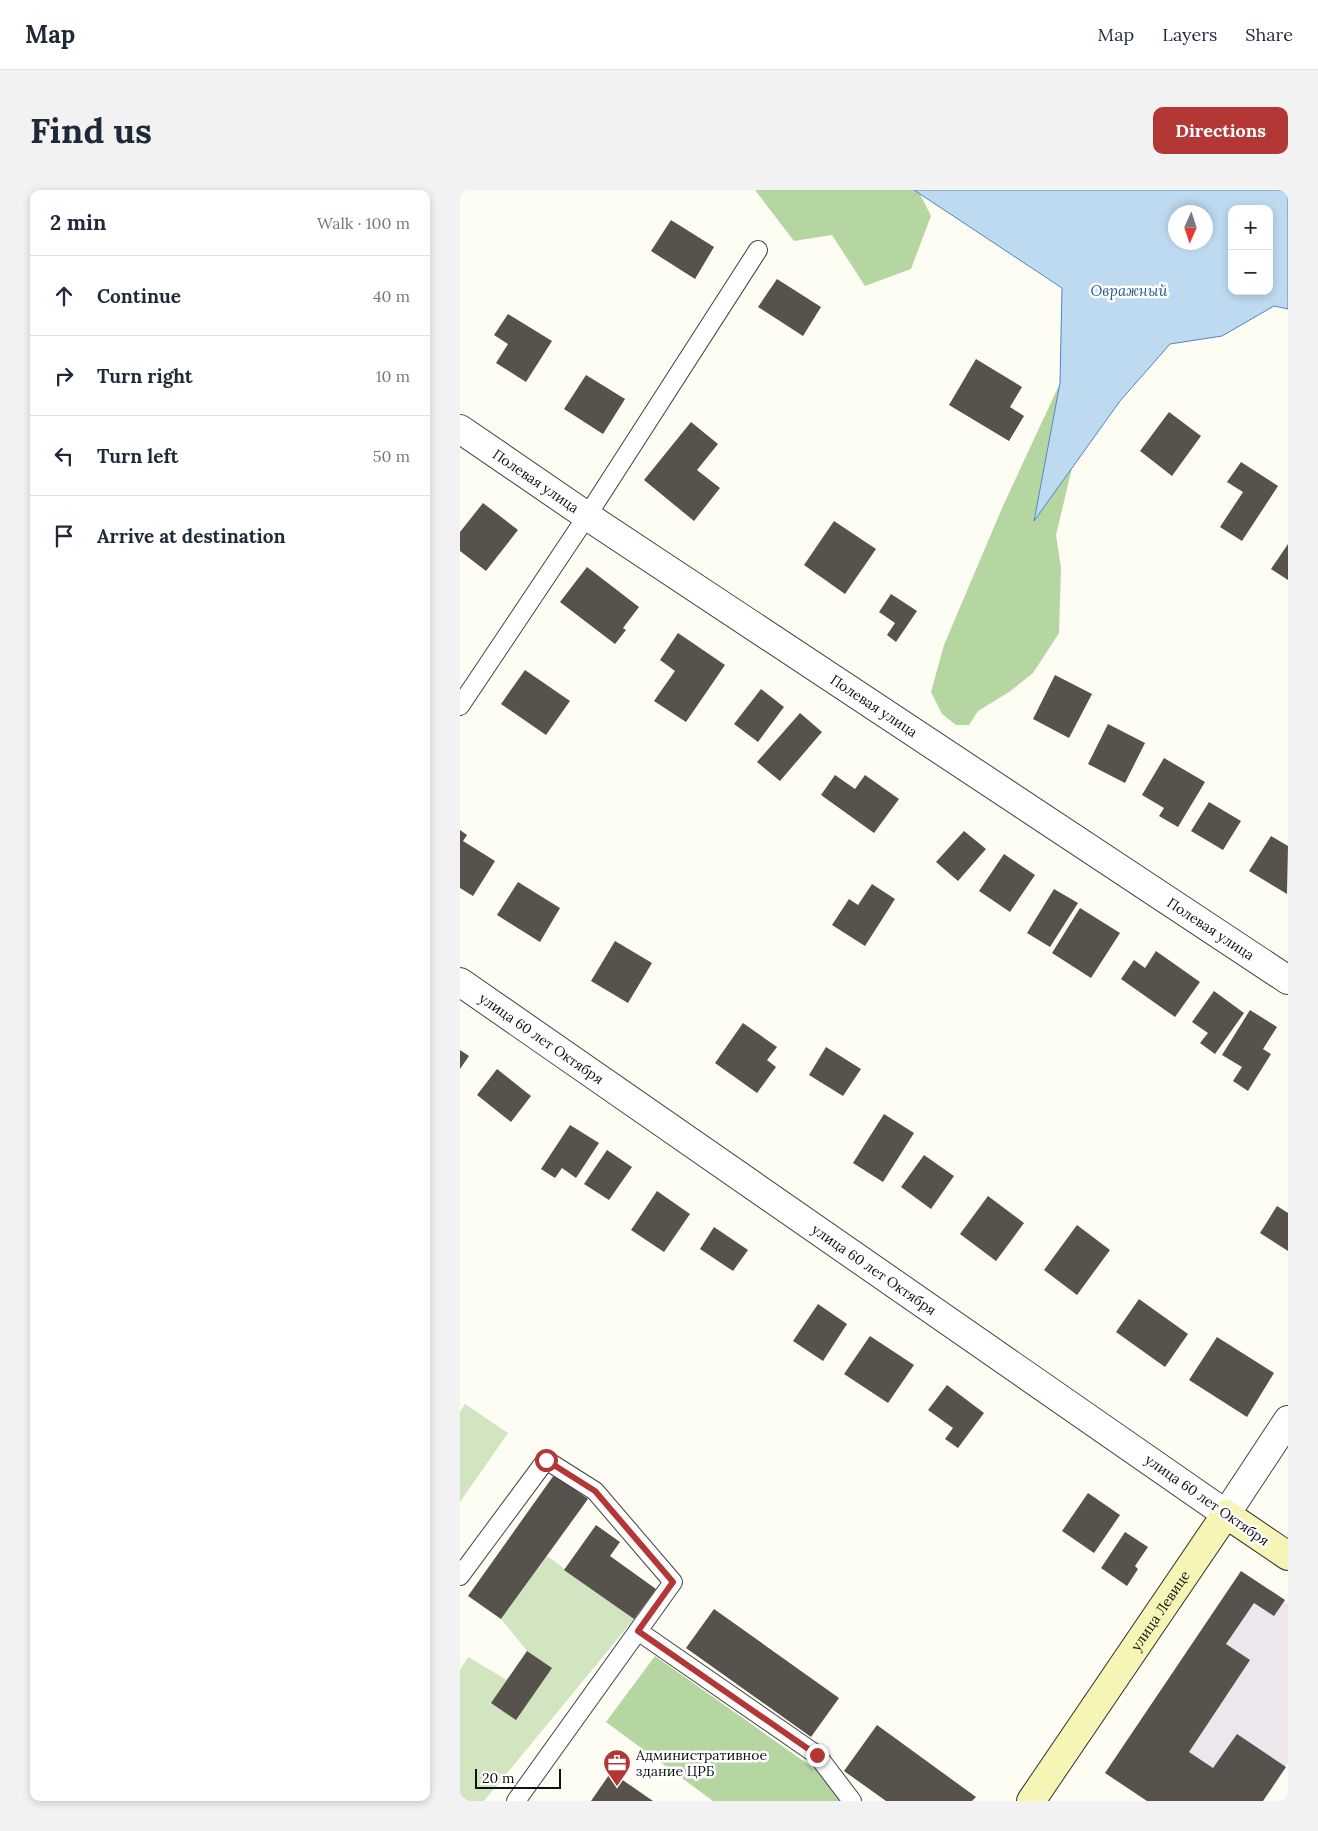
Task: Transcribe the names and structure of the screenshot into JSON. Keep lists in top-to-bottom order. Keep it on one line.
{"streets":{"street":["Полевая улица","улица 60 лет Октября","улица Левице"]},"crossings":[["улица 60 лет Октября","улица Левице"]],"water":["Овражный"],"places":{"office":["Административное здание ЦРБ"]},"scale_bar":"20 m","north":"bottom","page":{"header":"Map","nav":["Map","Layers","Share"],"buttons":"Directions","title":"Find us","heading":["2 min","Walk · 100 m"],"map_buttons":["+","−"],"list":[["Continue","40 m"],["Turn right","10 m"],["Turn left","50 m"],"Arrive at destination"],"scale":"20 m"}}
